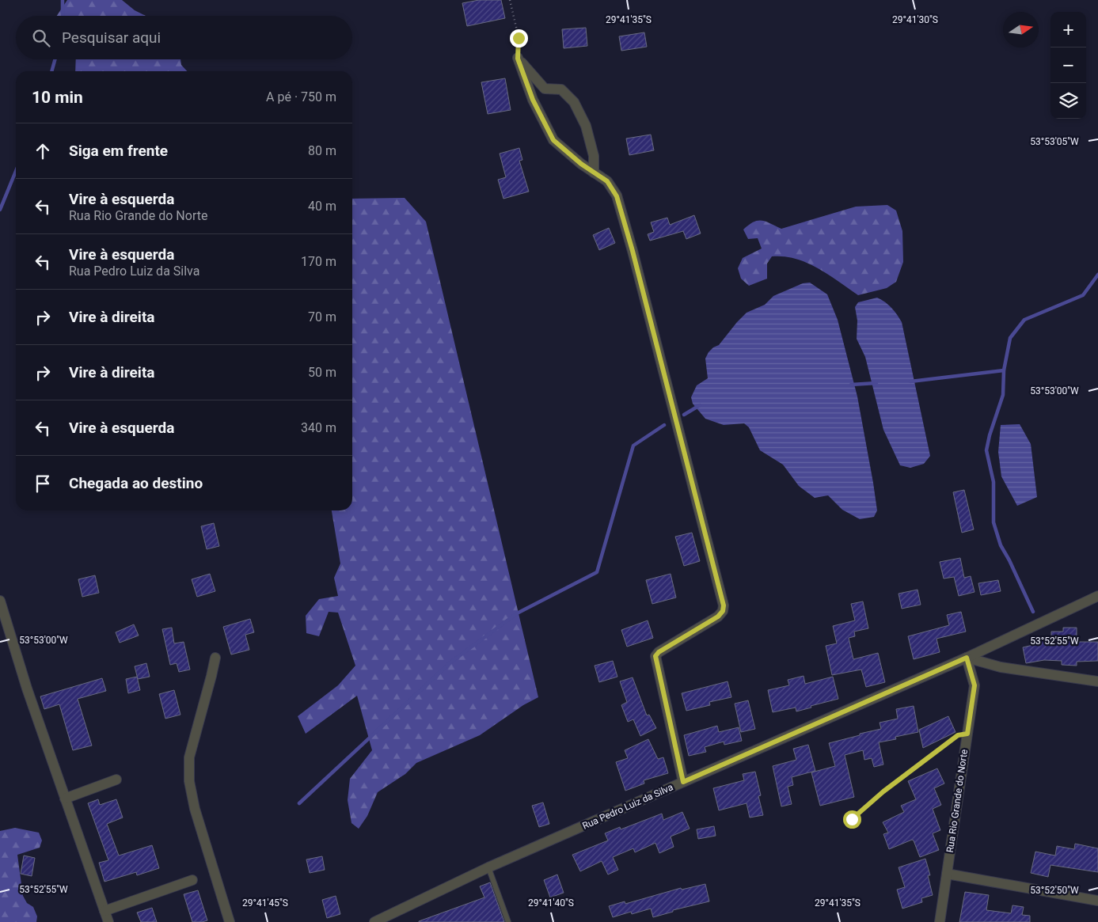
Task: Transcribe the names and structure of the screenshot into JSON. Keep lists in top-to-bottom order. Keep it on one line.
{"streets":{"street":["Rua Rio Grande do Norte","Rua Pedro Luiz da Silva"]},"crossings":[["Rua Rio Grande do Norte","Rua Pedro Luiz da Silva"]],"north":"right","page":{"map_buttons":["+","−"],"search":"Pesquisar aqui","heading":["10 min","A pé · 750 m"],"list":[["Siga em frente","80 m"],["Vire à esquerda","Rua Rio Grande do Norte","40 m"],["Vire à esquerda","Rua Pedro Luiz da Silva","170 m"],["Vire à direita","70 m"],["Vire à direita","50 m"],["Vire à esquerda","340 m"],"Chegada ao destino"]},"coordinates":["29°41'35\"S","29°41'30\"S","53°53'05\"W","53°53'00\"W","53°52'55\"W","53°52'50\"W","29°41'45\"S","29°41'40\"S"]}
